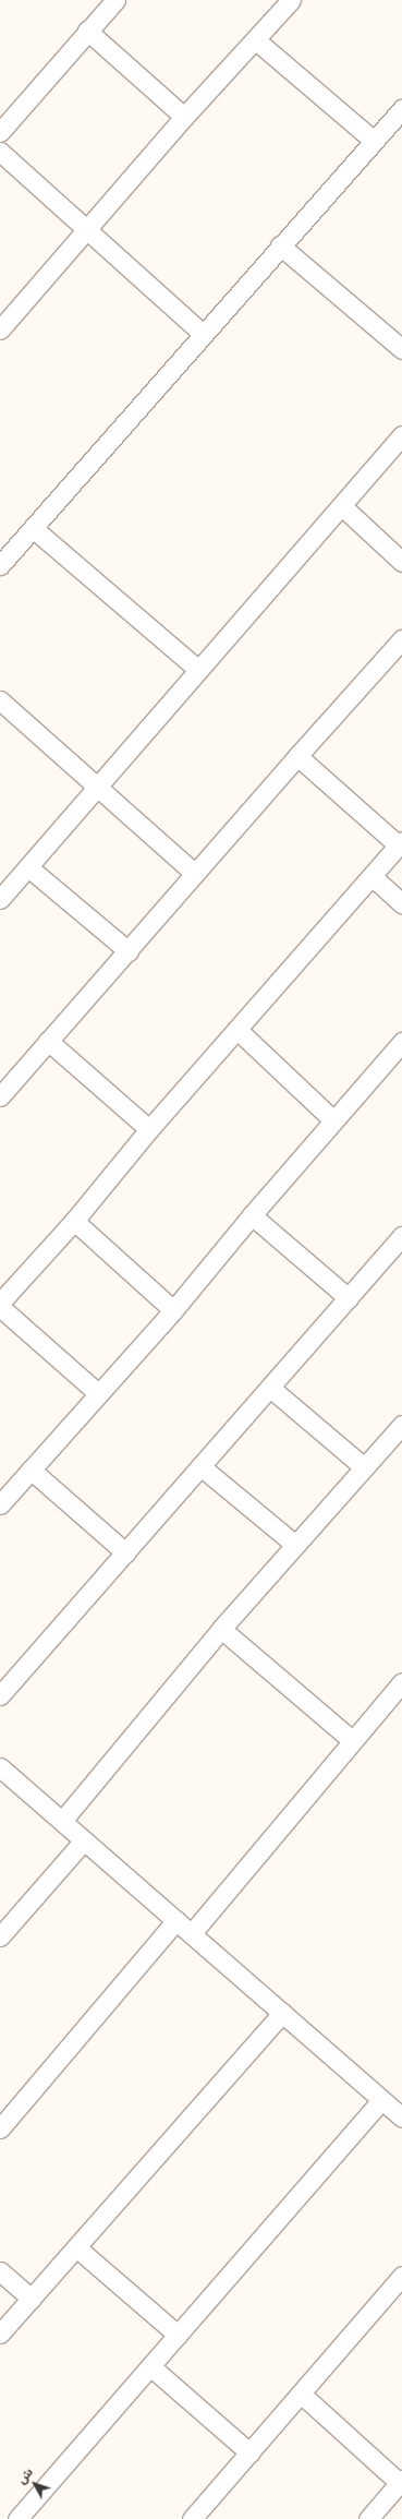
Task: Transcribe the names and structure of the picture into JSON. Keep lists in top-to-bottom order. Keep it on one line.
{"north":"top left"}
